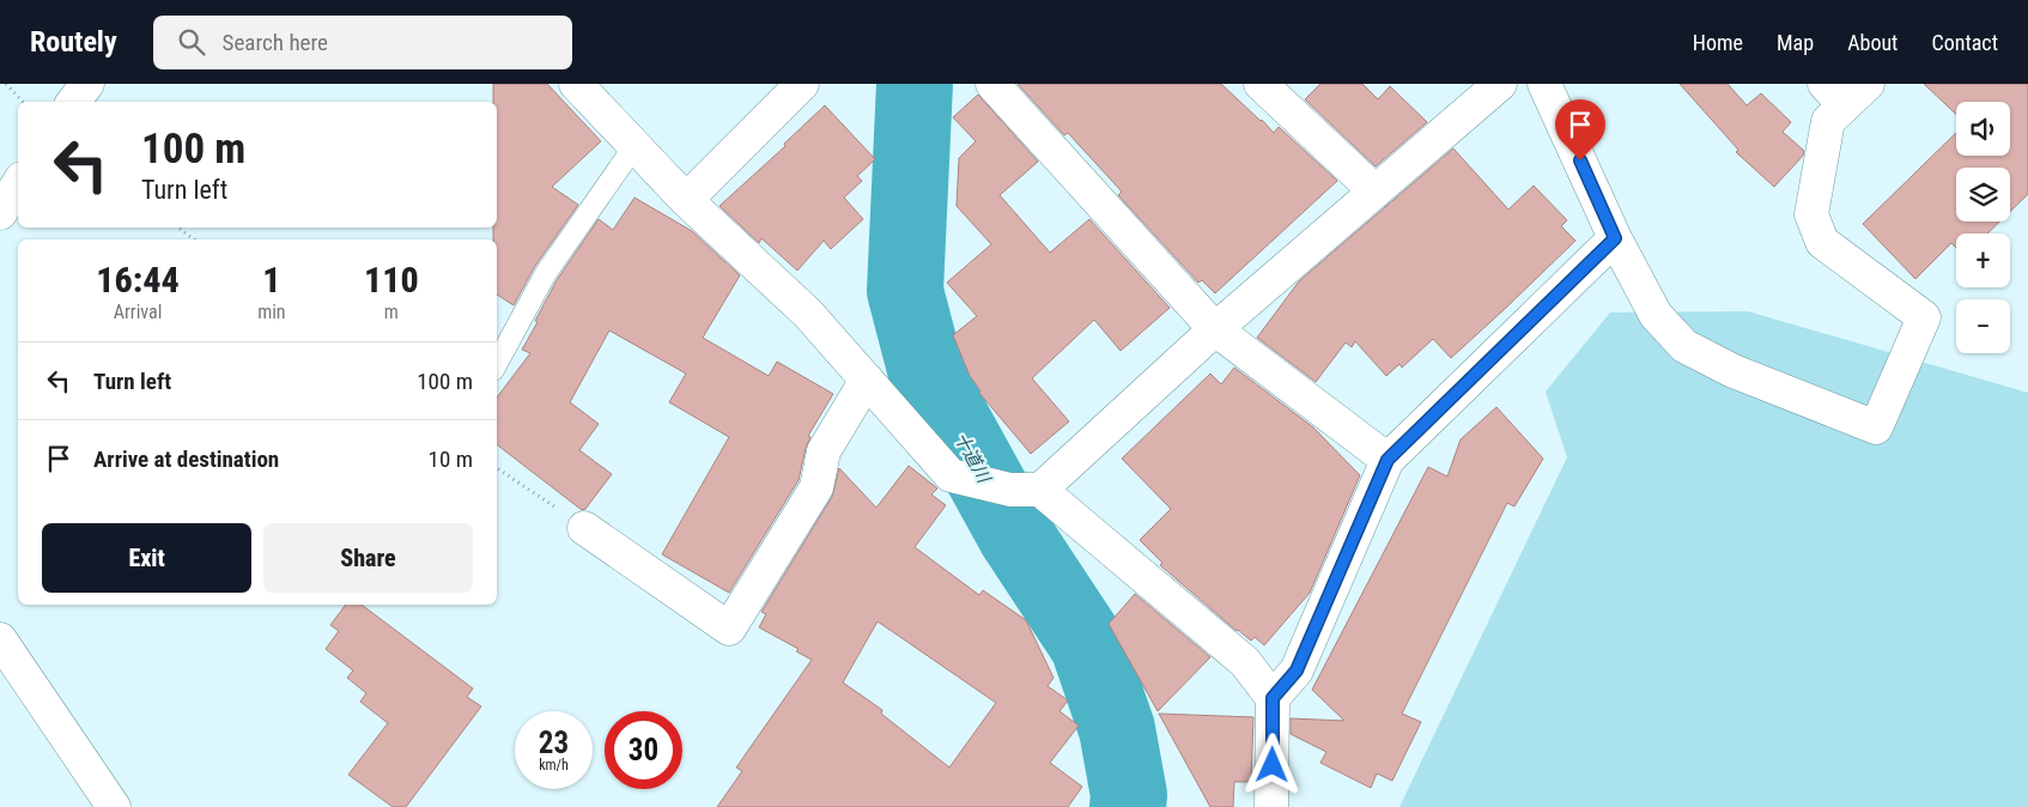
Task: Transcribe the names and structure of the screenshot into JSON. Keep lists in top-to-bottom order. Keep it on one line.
{"water":["十道川"],"page":{"header":"Routely","search":"Search here","nav":["Home","Map","About","Contact"],"map_buttons":["+","−"],"turn":["100 m","Turn left"],"eta":["16:44","Arrival","1","min","110","m"],"list":[{"name":"Turn left","value":"100 m"},{"name":"Arrive at destination","value":"10 m"}],"buttons":["Exit","Share"],"speed":"23 km/h","limit":"30"}}
